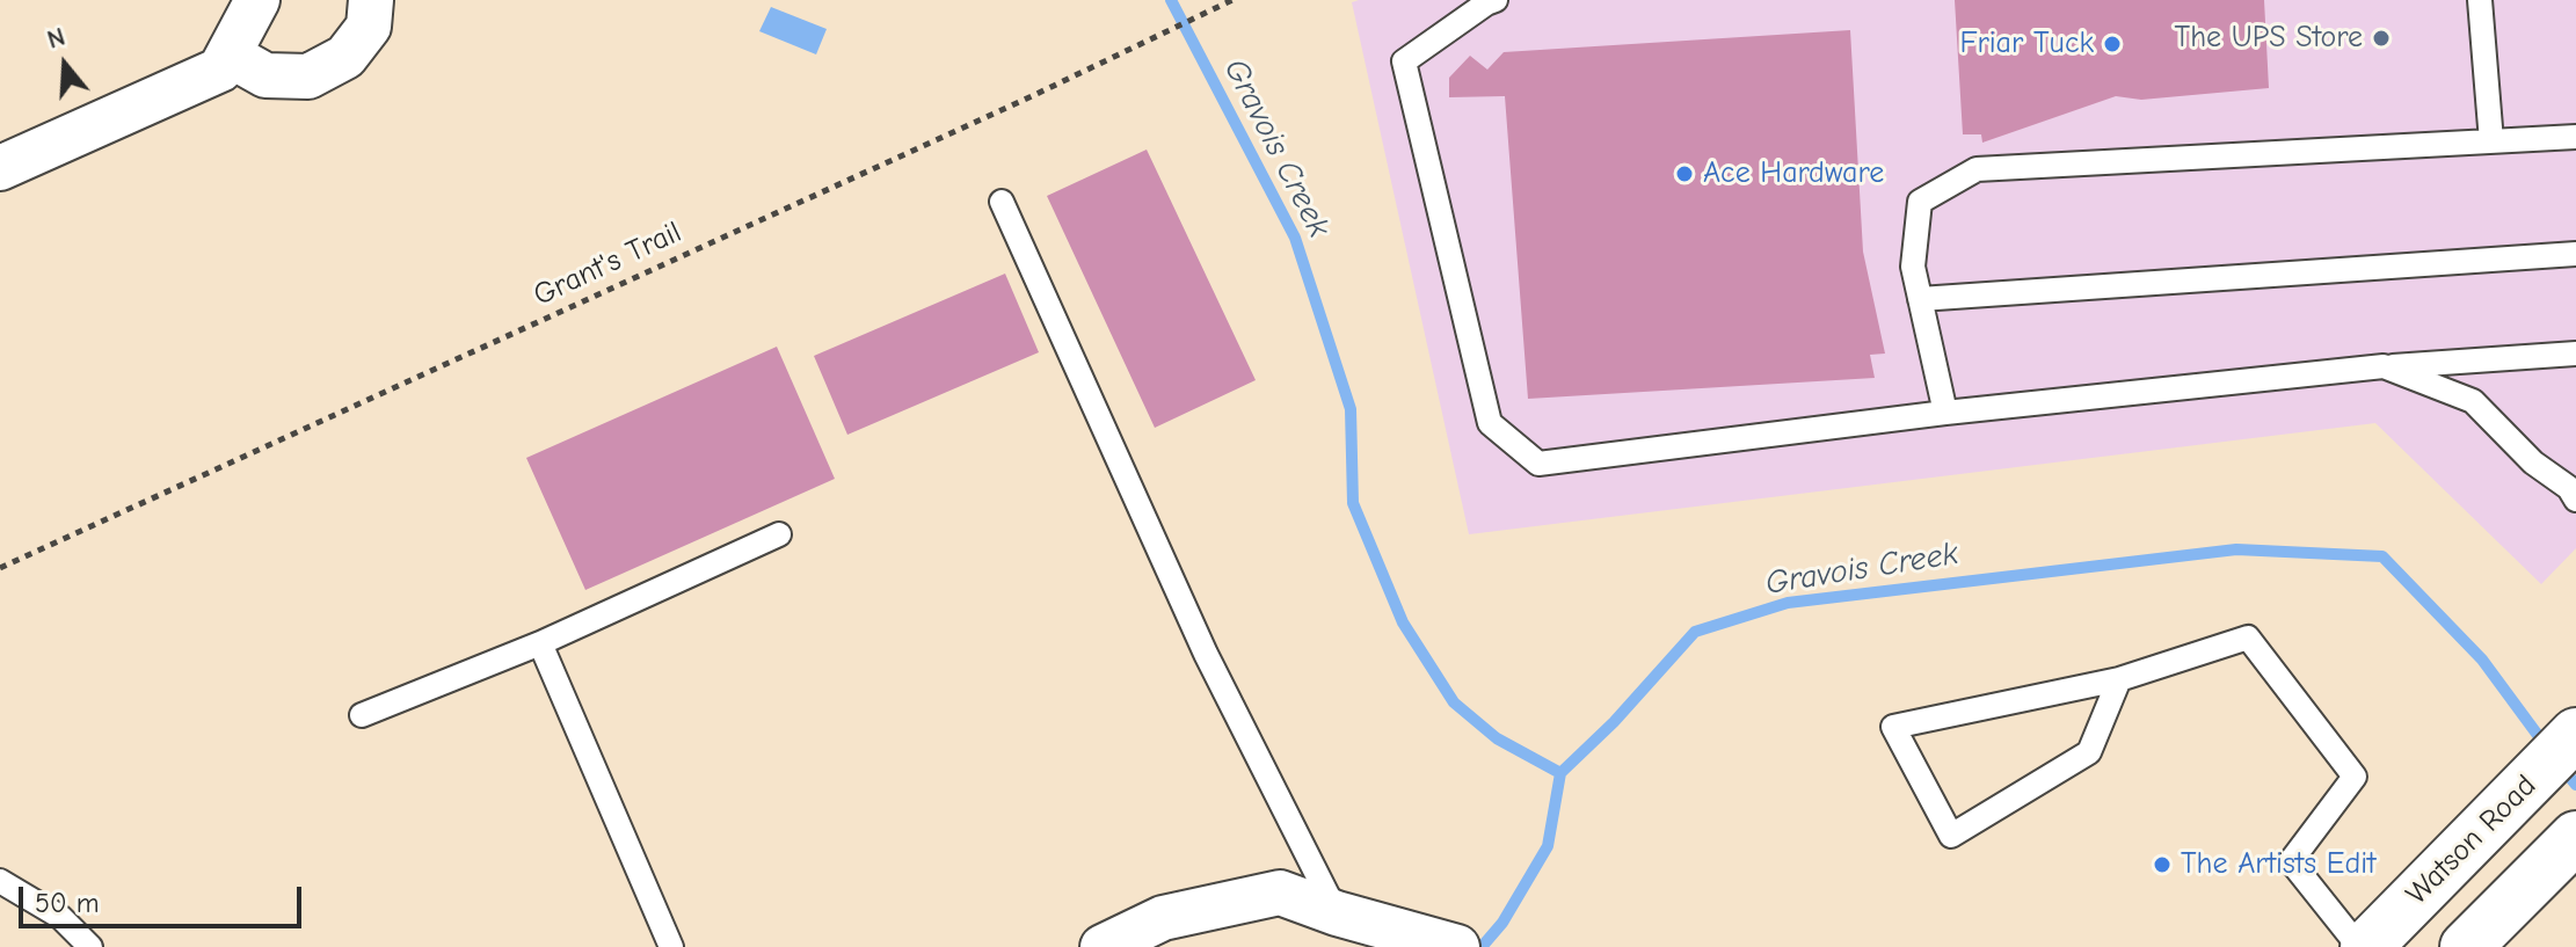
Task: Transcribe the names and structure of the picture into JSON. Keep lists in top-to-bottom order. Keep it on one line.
{"streets":{"main road":["Watson Road"],"path":["Grant's Trail"]},"water":["Gravois Creek"],"places":["The UPS Store","Friar Tuck","Ace Hardware","The Artists Edit"],"scale_bar":"50 m","north":"top"}
